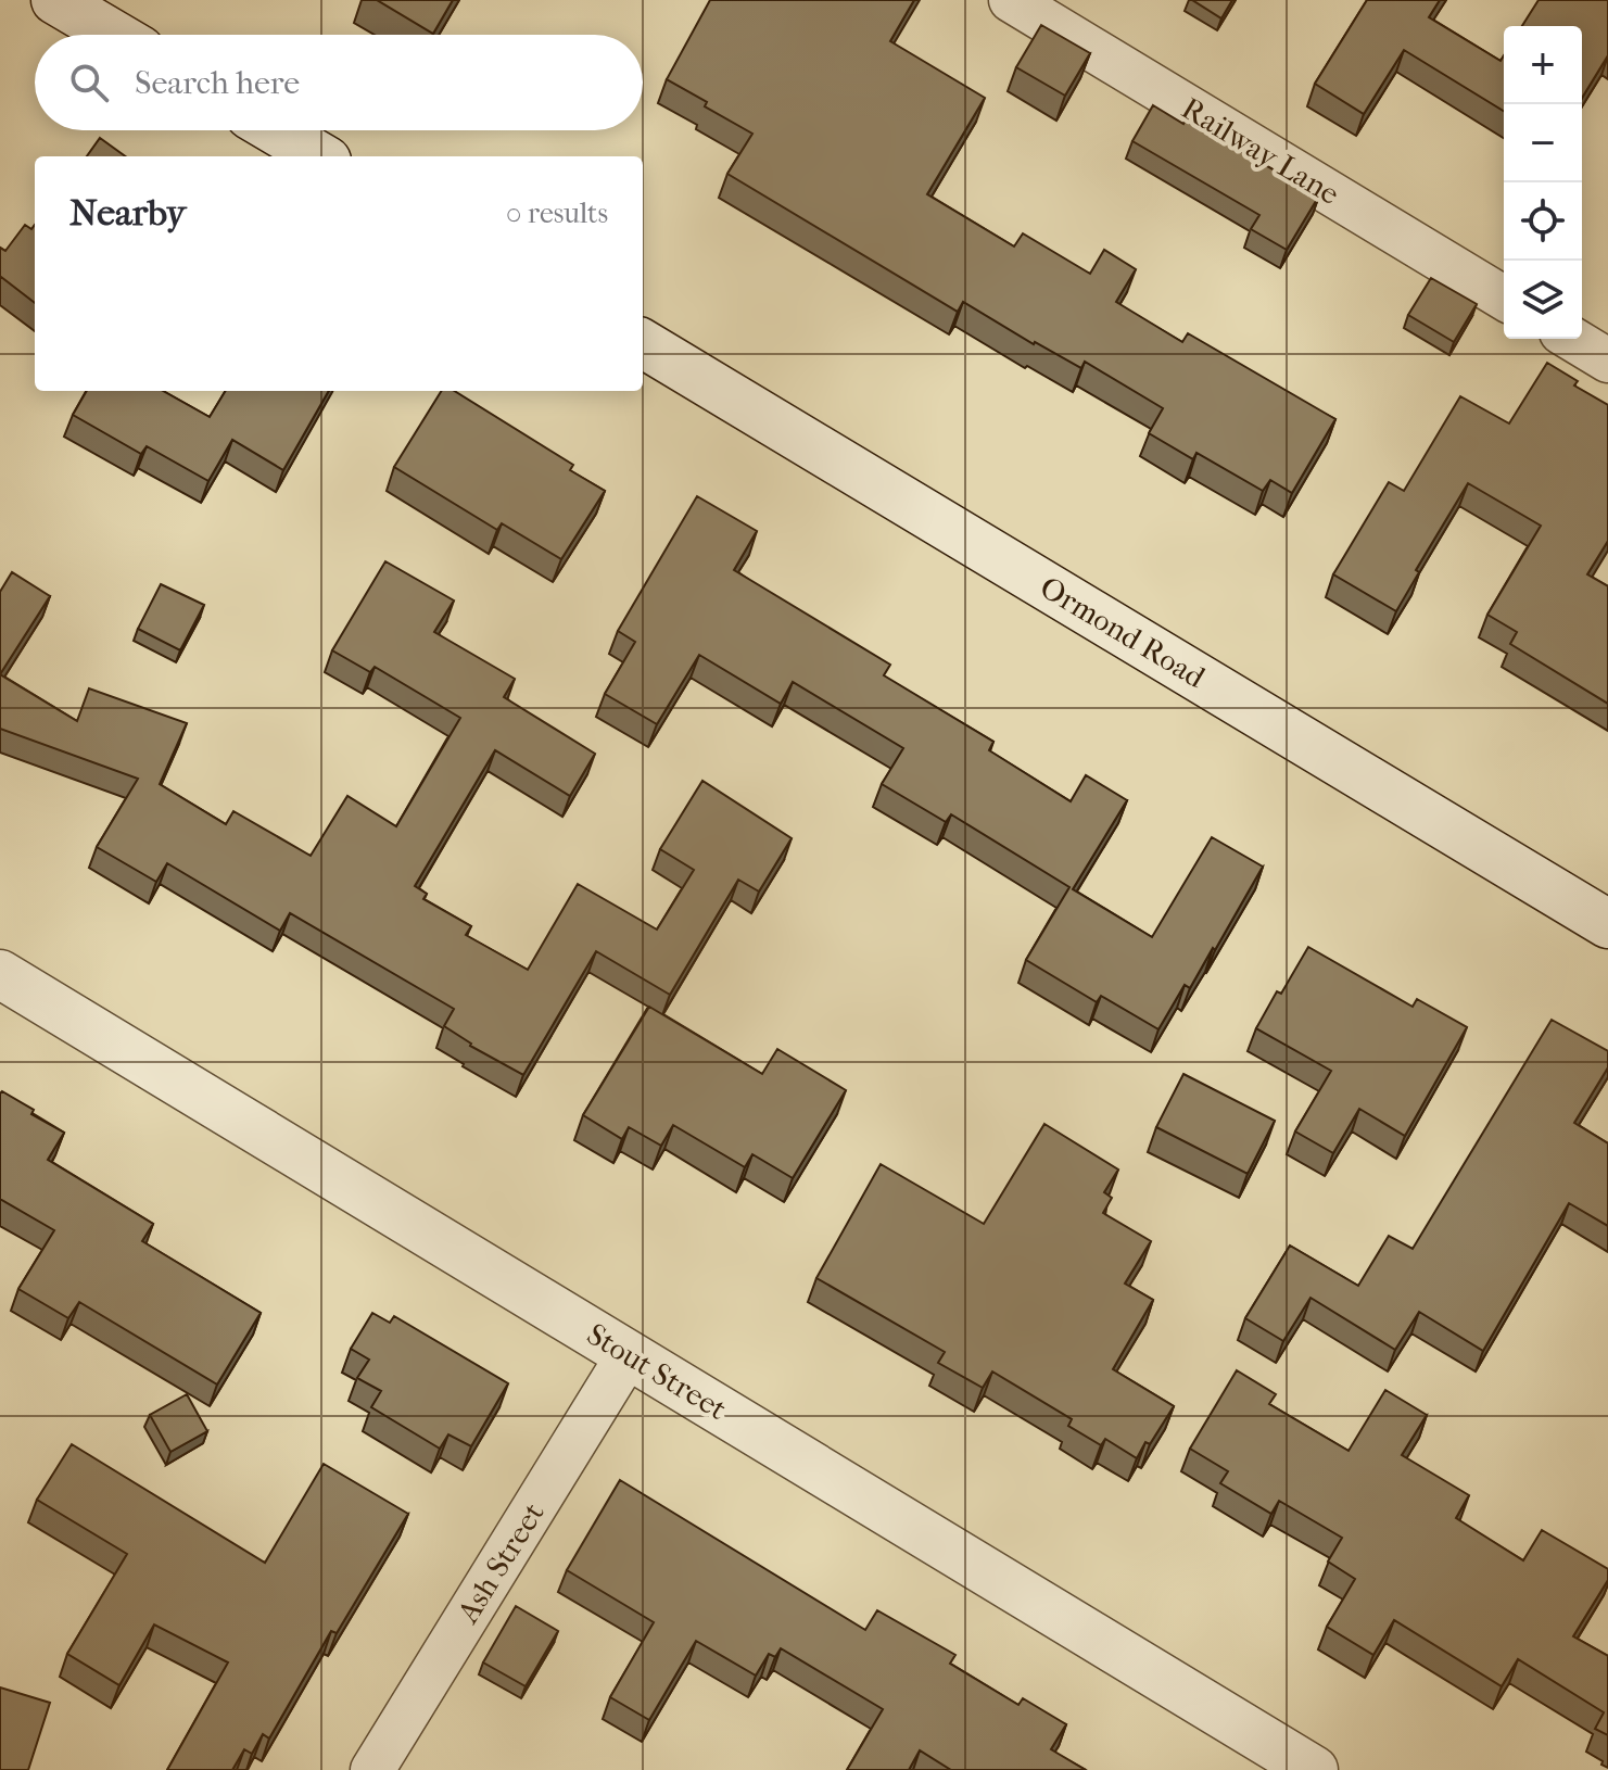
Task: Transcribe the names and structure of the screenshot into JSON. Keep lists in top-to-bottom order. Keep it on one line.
{"streets":{"street":["Railway Lane","Ormond Road","Stout Street","Ash Street"]},"crossings":[["Stout Street","Ash Street"]],"page":{"map_buttons":["+","−"],"search":"Search here","heading":["Nearby","0 results"]}}
